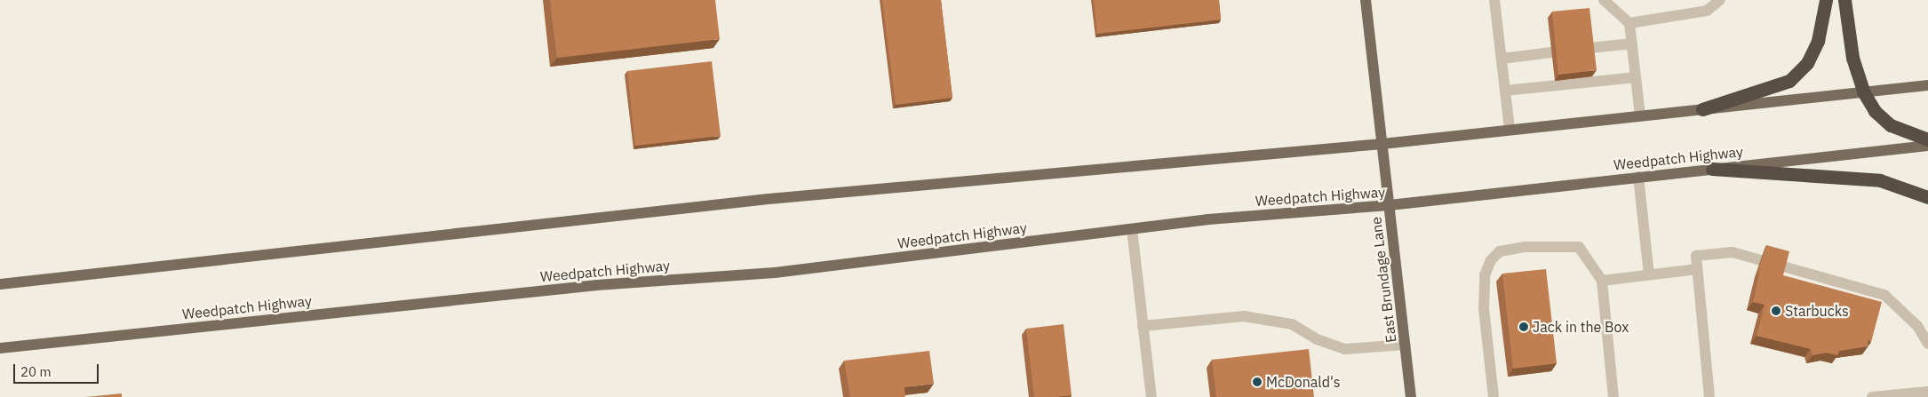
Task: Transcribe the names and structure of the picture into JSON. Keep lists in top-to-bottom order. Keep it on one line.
{"streets":{"main road":["Weedpatch Highway","East Brundage Lane"]},"crossings":[["Weedpatch Highway","East Brundage Lane"]],"places":["Starbucks","Jack in the Box","McDonald's"],"scale_bar":"20 m"}
